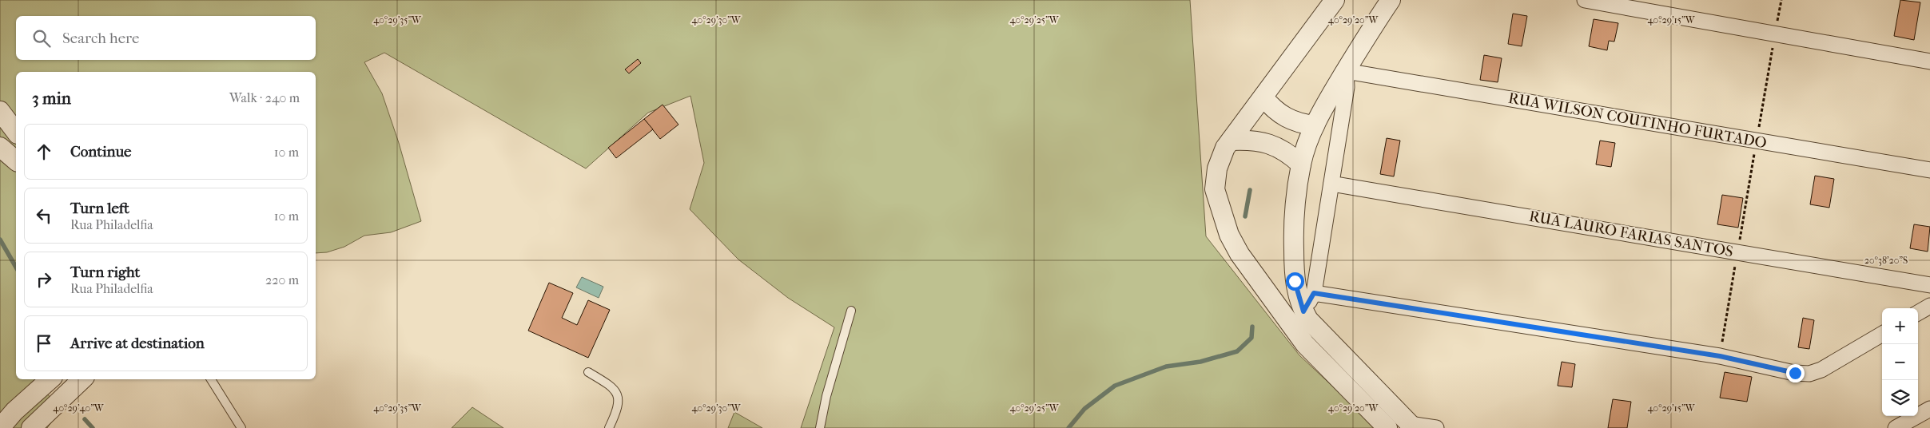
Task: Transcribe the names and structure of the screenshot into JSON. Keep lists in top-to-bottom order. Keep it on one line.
{"streets":{"street":["RUA WILSON COUTINHO FURTADO","RUA LAURO FARIAS SANTOS"]},"page":{"search":"Search here","heading":["3 min","Walk · 240 m"],"list":[["Continue","10 m"],["Turn left","Rua Philadelfia","10 m"],["Turn right","Rua Philadelfia","220 m"],"Arrive at destination"],"map_buttons":["+","−"]},"coordinates":["40°29'35\"W","40°29'30\"W","40°29'25\"W","40°29'20\"W","40°29'15\"W","20°38'20\"S","40°29'40\"W"]}
